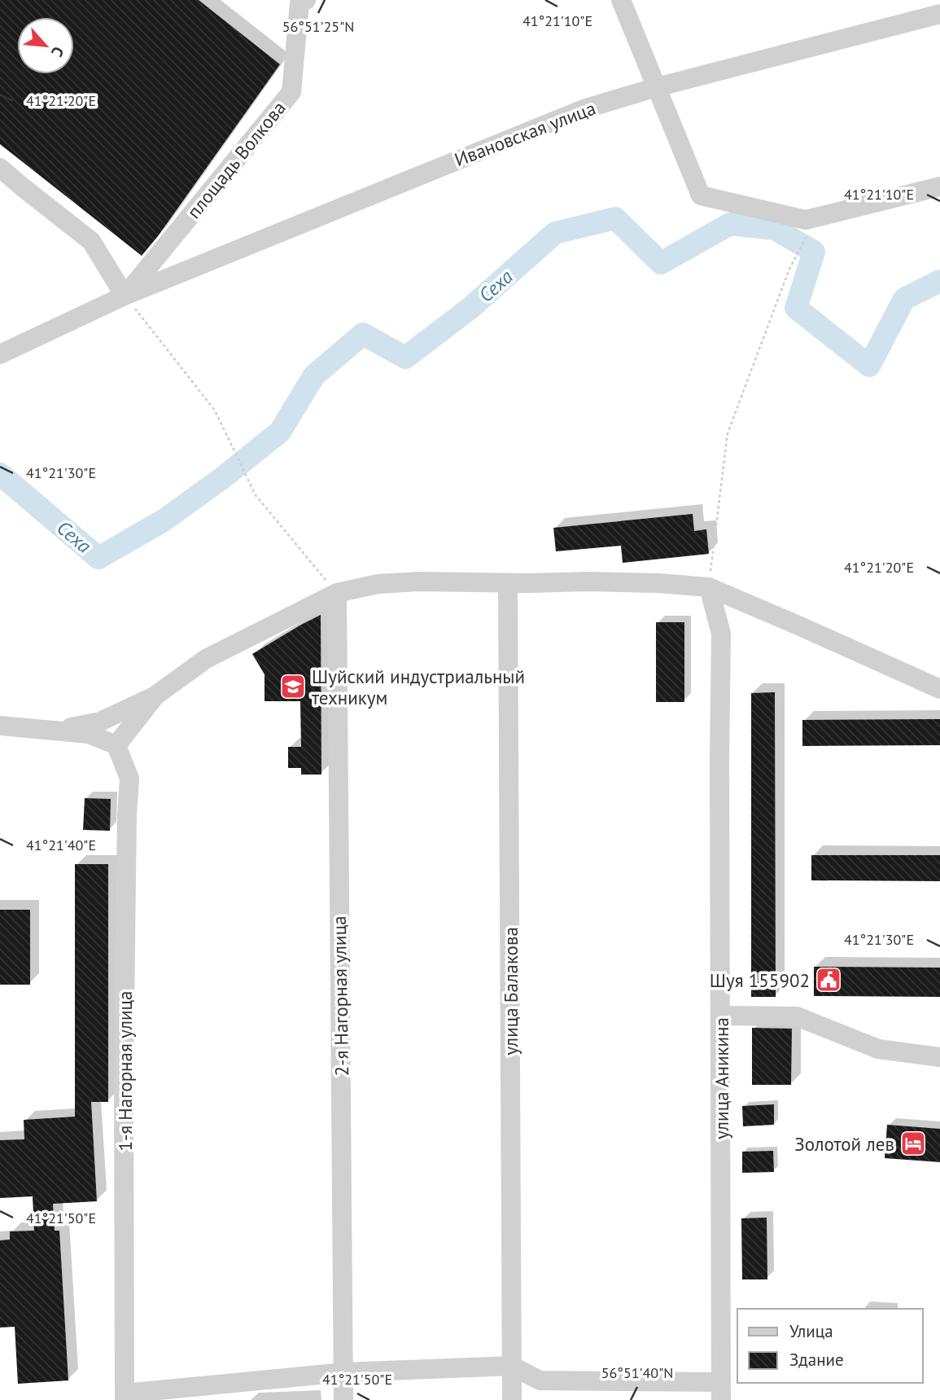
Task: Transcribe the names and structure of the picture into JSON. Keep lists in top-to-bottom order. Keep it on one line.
{"streets":{"street":["Ивановская улица","площадь Волкова","улица Балакова","2-я Нагорная улица","1-я Нагорная улица","улица Аникина"]},"crossings":[["Ивановская улица","площадь Волкова"]],"water":["Сеха"],"places":{"school or university":["Шуйский индустриальный техникум"],"public building":["Шуя 155902"],"hotel":["Золотой лев"]},"legend":["Улица","Здание"],"north":"bottom right","coordinates":["41°21'10\"E","56°51'25\"N","41°21'20\"E","41°21'30\"E","41°21'40\"E","41°21'50\"E","56°51'40\"N"]}
